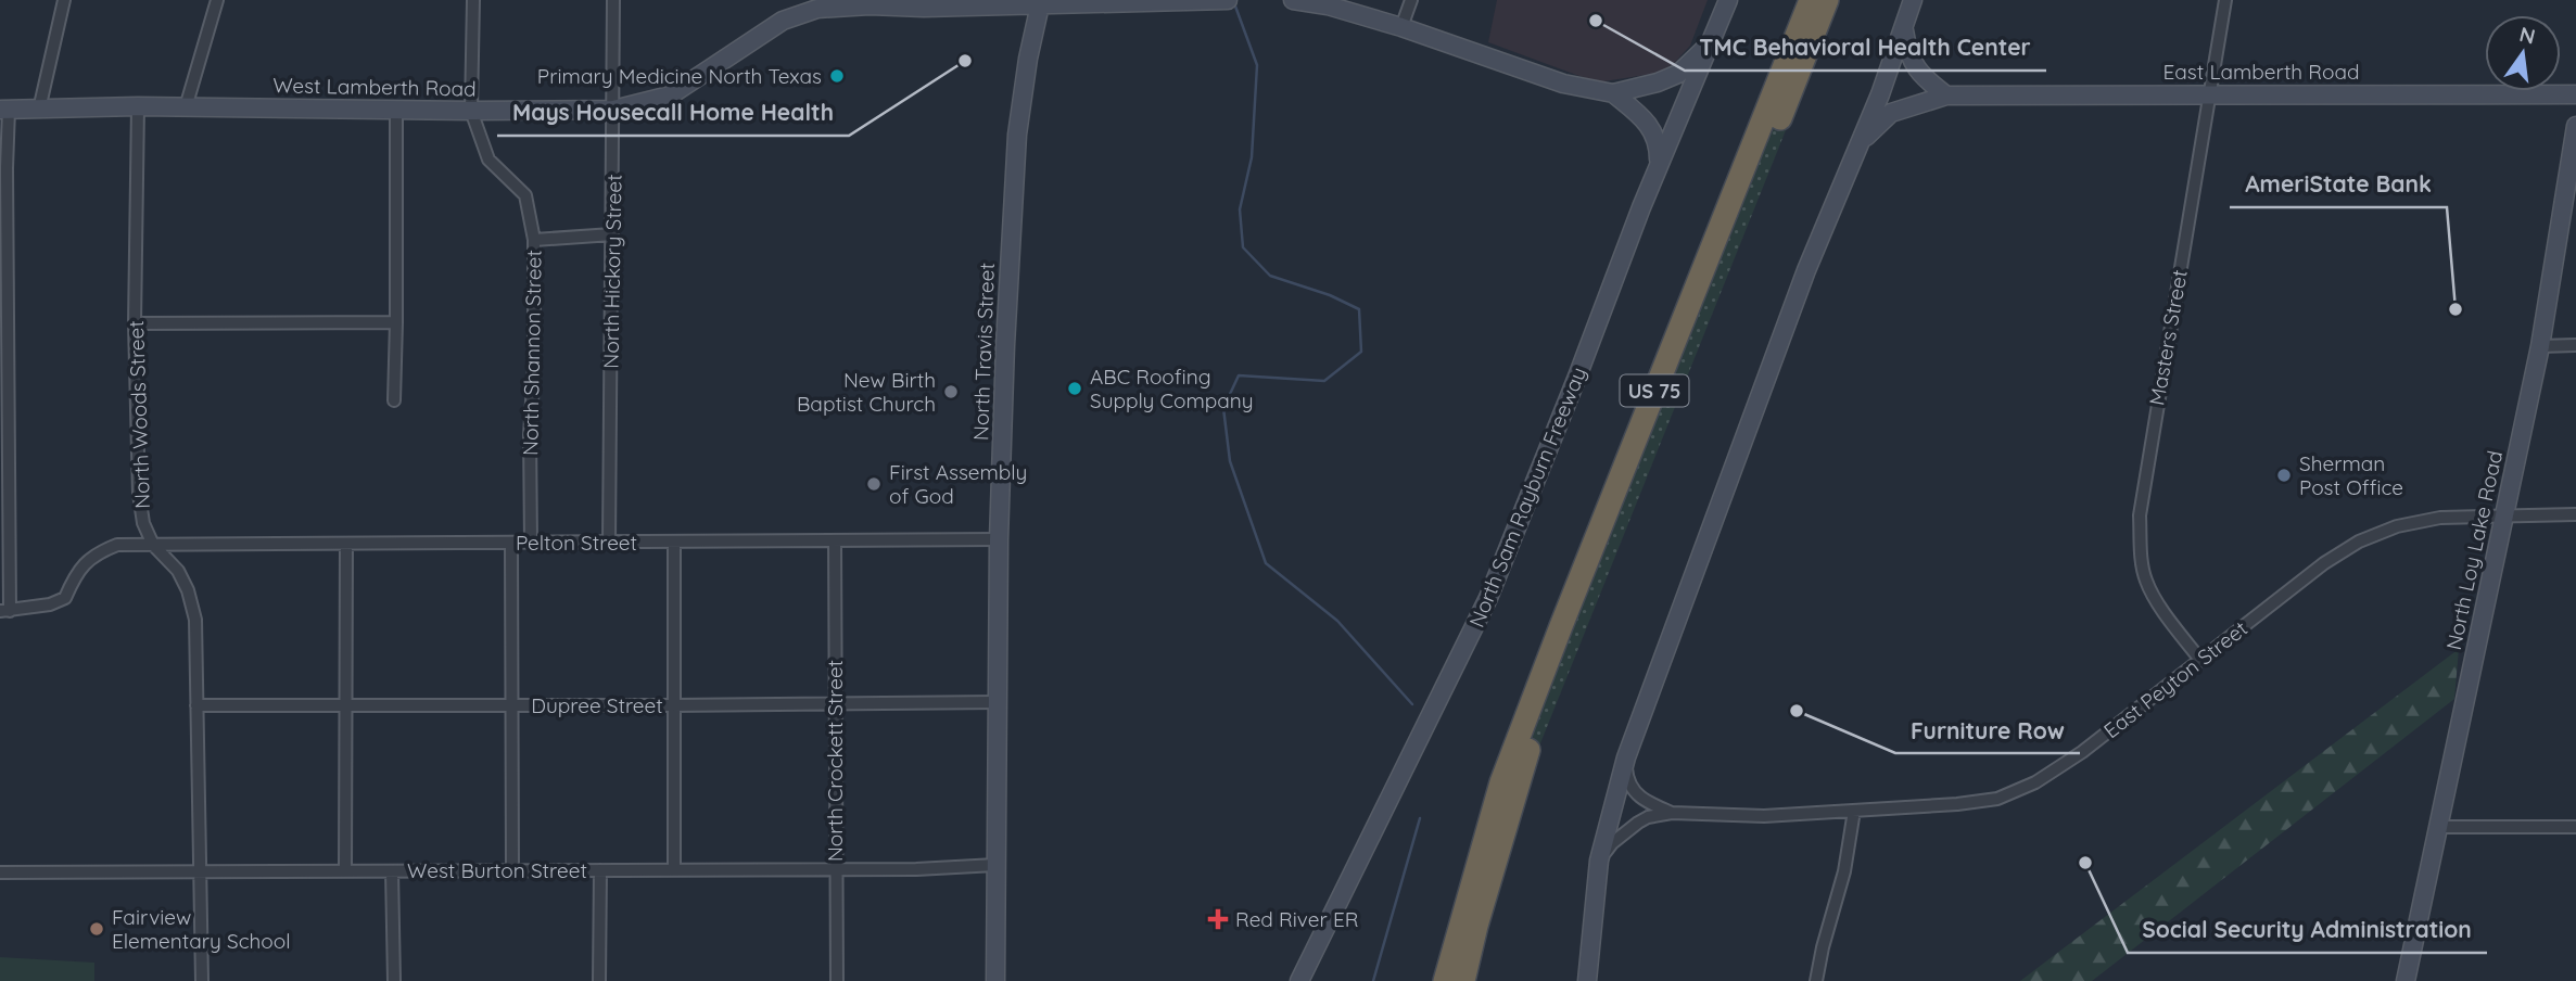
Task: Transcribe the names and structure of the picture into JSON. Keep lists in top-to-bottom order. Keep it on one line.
{"streets":{"highway":["US 75"],"main road":["East Lamberth Road","West Lamberth Road","North Travis Street","North Sam Rayburn Freeway","North Loy Lake Road"],"street":["North Hickory Street","Masters Street","North Shannon Street","North Woods Street","Pelton Street","East Peyton Street","Dupree Street","North Crockett Street","West Burton Street"]},"crossings":[["East Lamberth Road","Masters Street"],["West Lamberth Road","North Hickory Street"],["West Lamberth Road","North Travis Street"],["West Lamberth Road","North Shannon Street"],["West Lamberth Road","North Woods Street"],["North Hickory Street","Pelton Street"],["Masters Street","East Peyton Street"],["North Travis Street","Pelton Street"],["North Travis Street","Dupree Street"],["North Travis Street","West Burton Street"],["North Shannon Street","Pelton Street"],["North Woods Street","Pelton Street"],["North Woods Street","Dupree Street"],["North Woods Street","West Burton Street"],["Pelton Street","North Crockett Street"],["North Loy Lake Road","East Peyton Street"],["Dupree Street","North Crockett Street"],["North Crockett Street","West Burton Street"]],"places":{"other":["TMC Behavioral Health Center","Mays Housecall Home Health","Primary Medicine North Texas","AmeriState Bank","ABC Roofing Supply Company","New Birth Baptist Church","Sherman Post Office","First Assembly of God","Furniture Row","Social Security Administration","Fairview Elementary School"],"health":["Red River ER"]},"north":"top"}
